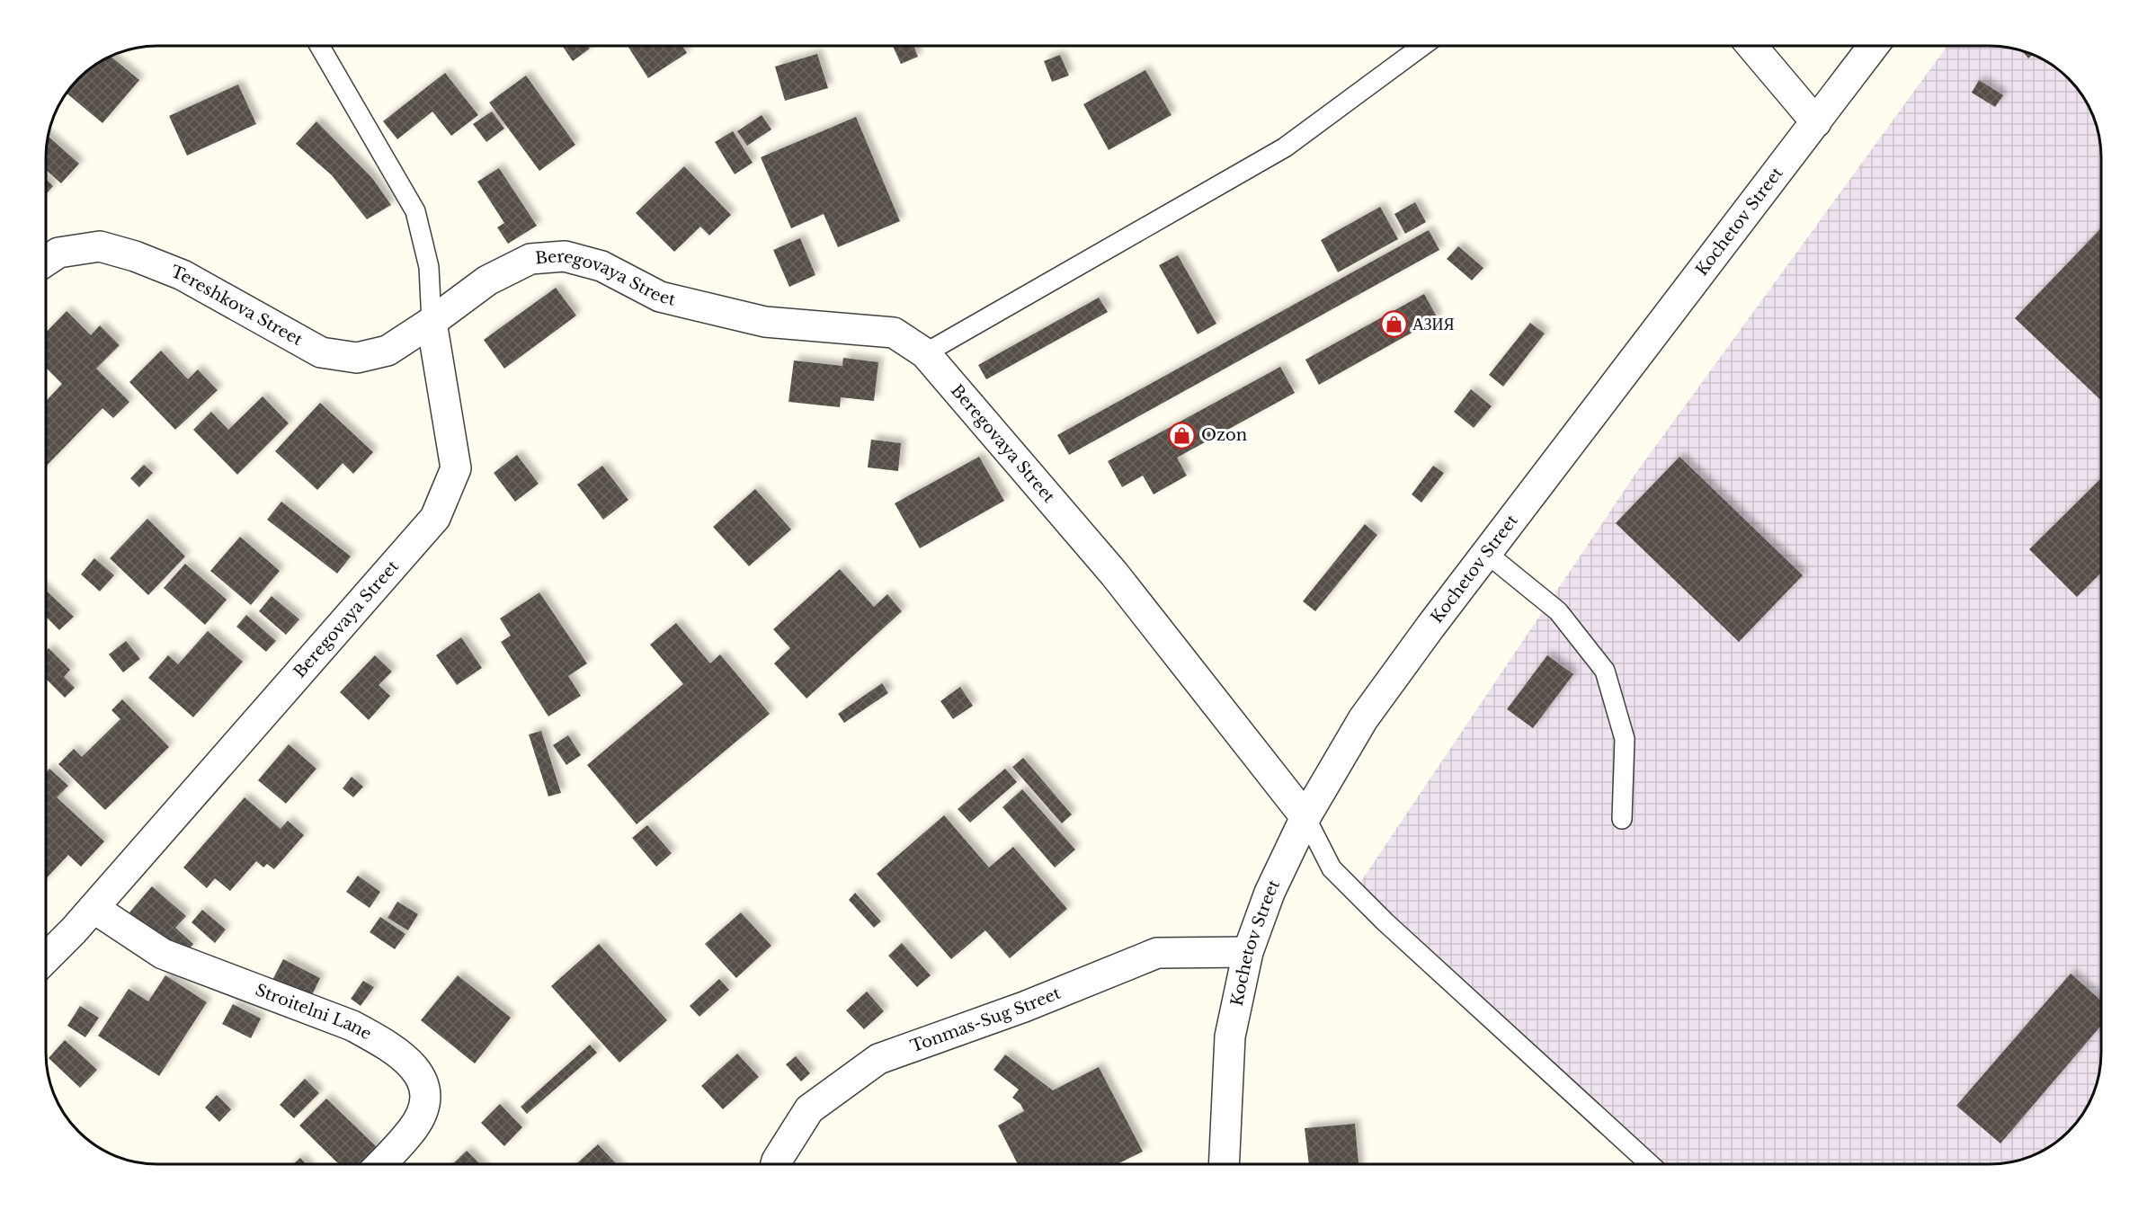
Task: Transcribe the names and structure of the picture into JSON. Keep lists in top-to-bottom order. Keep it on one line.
{"streets":{"street":["Kochetov Street","Beregovaya Street","Tereshkova Street","Stroitelni Lane","Tonmas-Sug Street"]},"crossings":[["Kochetov Street","Beregovaya Street"],["Kochetov Street","Tonmas-Sug Street"],["Beregovaya Street","Tereshkova Street"],["Beregovaya Street","Stroitelni Lane"]],"places":{"shop":["АЗИЯ","Ozon"]}}
